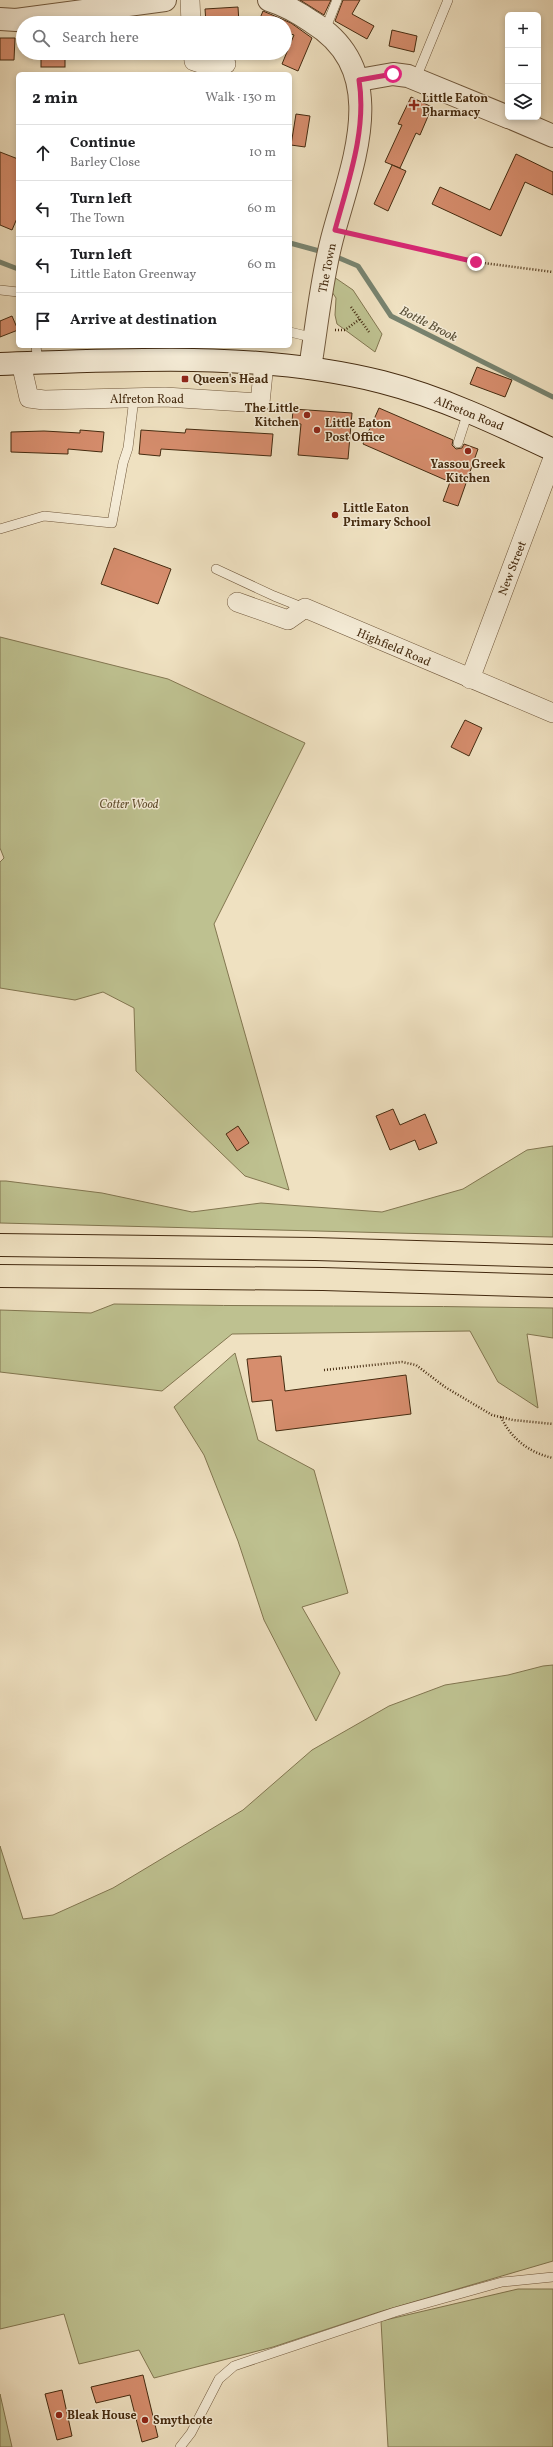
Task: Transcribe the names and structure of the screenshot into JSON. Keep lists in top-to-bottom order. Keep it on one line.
{"streets":{"street":["The Town","Alfreton Road","New Street","Highfield Road"]},"crossings":[["The Town","Alfreton Road"],["New Street","Highfield Road"]],"water":["Bottle Brook"],"parks":["Cotter Wood"],"places":{"health":["Little Eaton Pharmacy"],"transit":["Queen's Head"],"other":["The Little Kitchen","Little Eaton Post Office","Yassou Greek Kitchen","Little Eaton Primary School","Bleak House","Smythcote"]},"page":{"map_buttons":["+","−"],"search":"Search here","heading":["2 min","Walk · 130 m"],"list":[["Continue","Barley Close","10 m"],["Turn left","The Town","60 m"],["Turn left","Little Eaton Greenway","60 m"],"Arrive at destination"]}}
